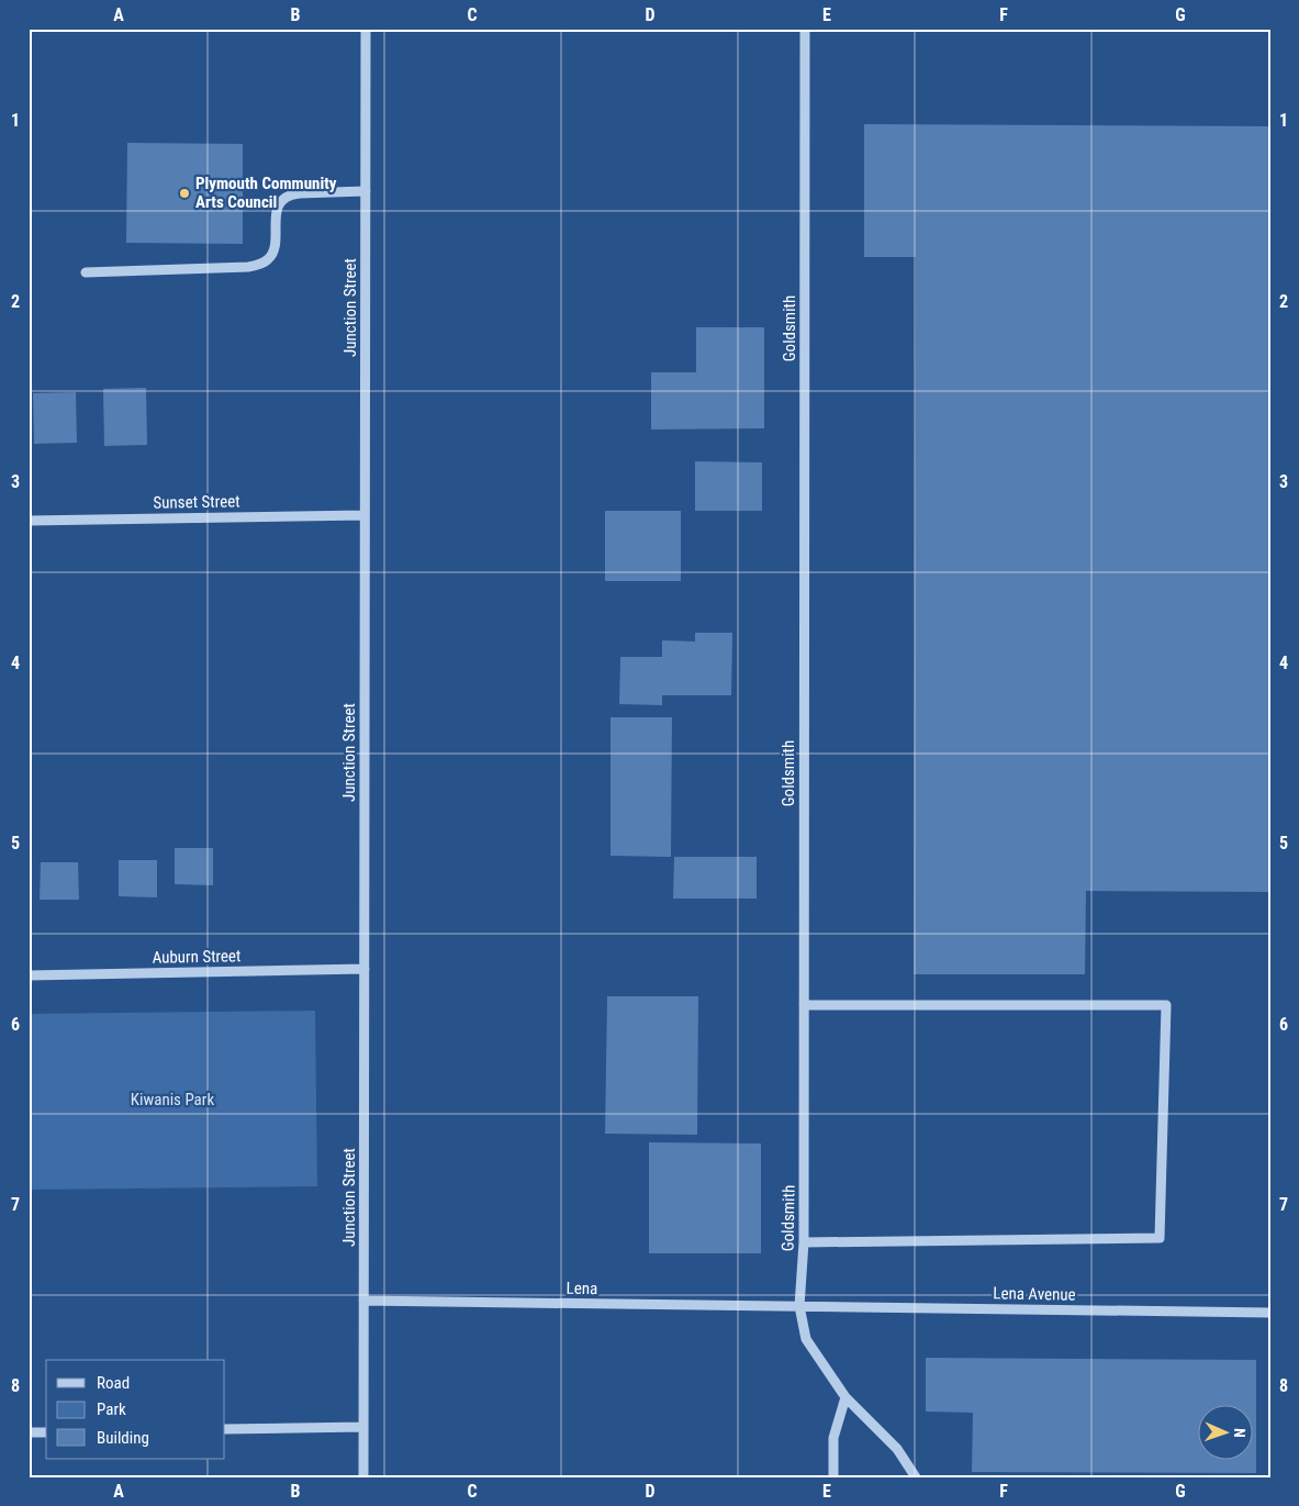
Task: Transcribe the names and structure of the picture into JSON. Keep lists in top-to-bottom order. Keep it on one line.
{"streets":{"street":["Junction Street","Goldsmith","Sunset Street","Auburn Street","Lena","Lena Avenue"]},"crossings":[["Junction Street","Sunset Street"],["Junction Street","Auburn Street"],["Junction Street","Lena"],["Goldsmith","Lena"],["Goldsmith","Lena Avenue"],["Lena","Lena Avenue"]],"parks":["Kiwanis Park"],"places":["Plymouth Community Arts Council"],"legend":["Road","Park","Building"],"north":"right","grid":{"columns":["A","B","C","D","E","F","G"],"rows":["1","2","3","4","5","6","7","8"]}}
